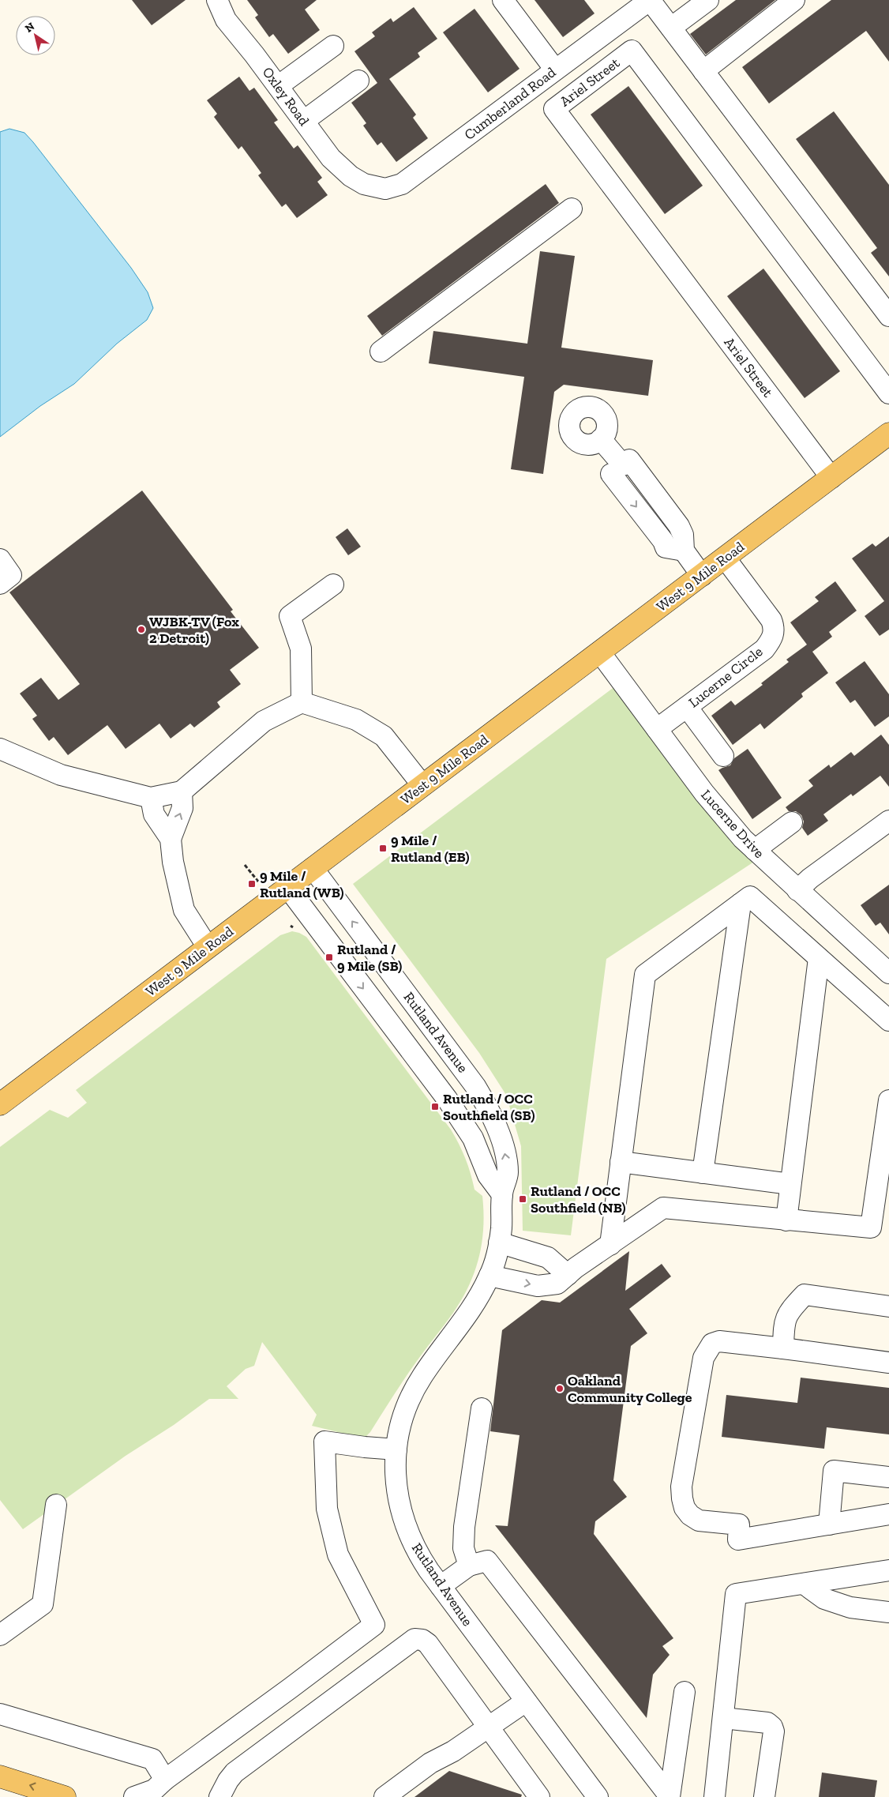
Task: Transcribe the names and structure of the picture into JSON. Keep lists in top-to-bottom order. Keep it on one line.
{"streets":{"main road":["West 9 Mile Road"],"street":["Ariel Street","Oxley Road","Cumberland Road","Lucerne Circle","Lucerne Drive","Rutland Avenue"]},"crossings":[["Ariel Street","West 9 Mile Road"],["Oxley Road","Cumberland Road"],["West 9 Mile Road","Lucerne Circle"],["West 9 Mile Road","Lucerne Drive"],["West 9 Mile Road","Rutland Avenue"],["Lucerne Circle","Lucerne Drive"]],"places":{"other":["WJBK-TV (Fox 2 Detroit)","Oakland Community College"],"transit":["9 Mile / Rutland (EB)","9 Mile / Rutland (WB)","Rutland / 9 Mile (SB)","Rutland / OCC Southfield (SB)","Rutland / OCC Southfield (NB)"]},"north":"top left"}
